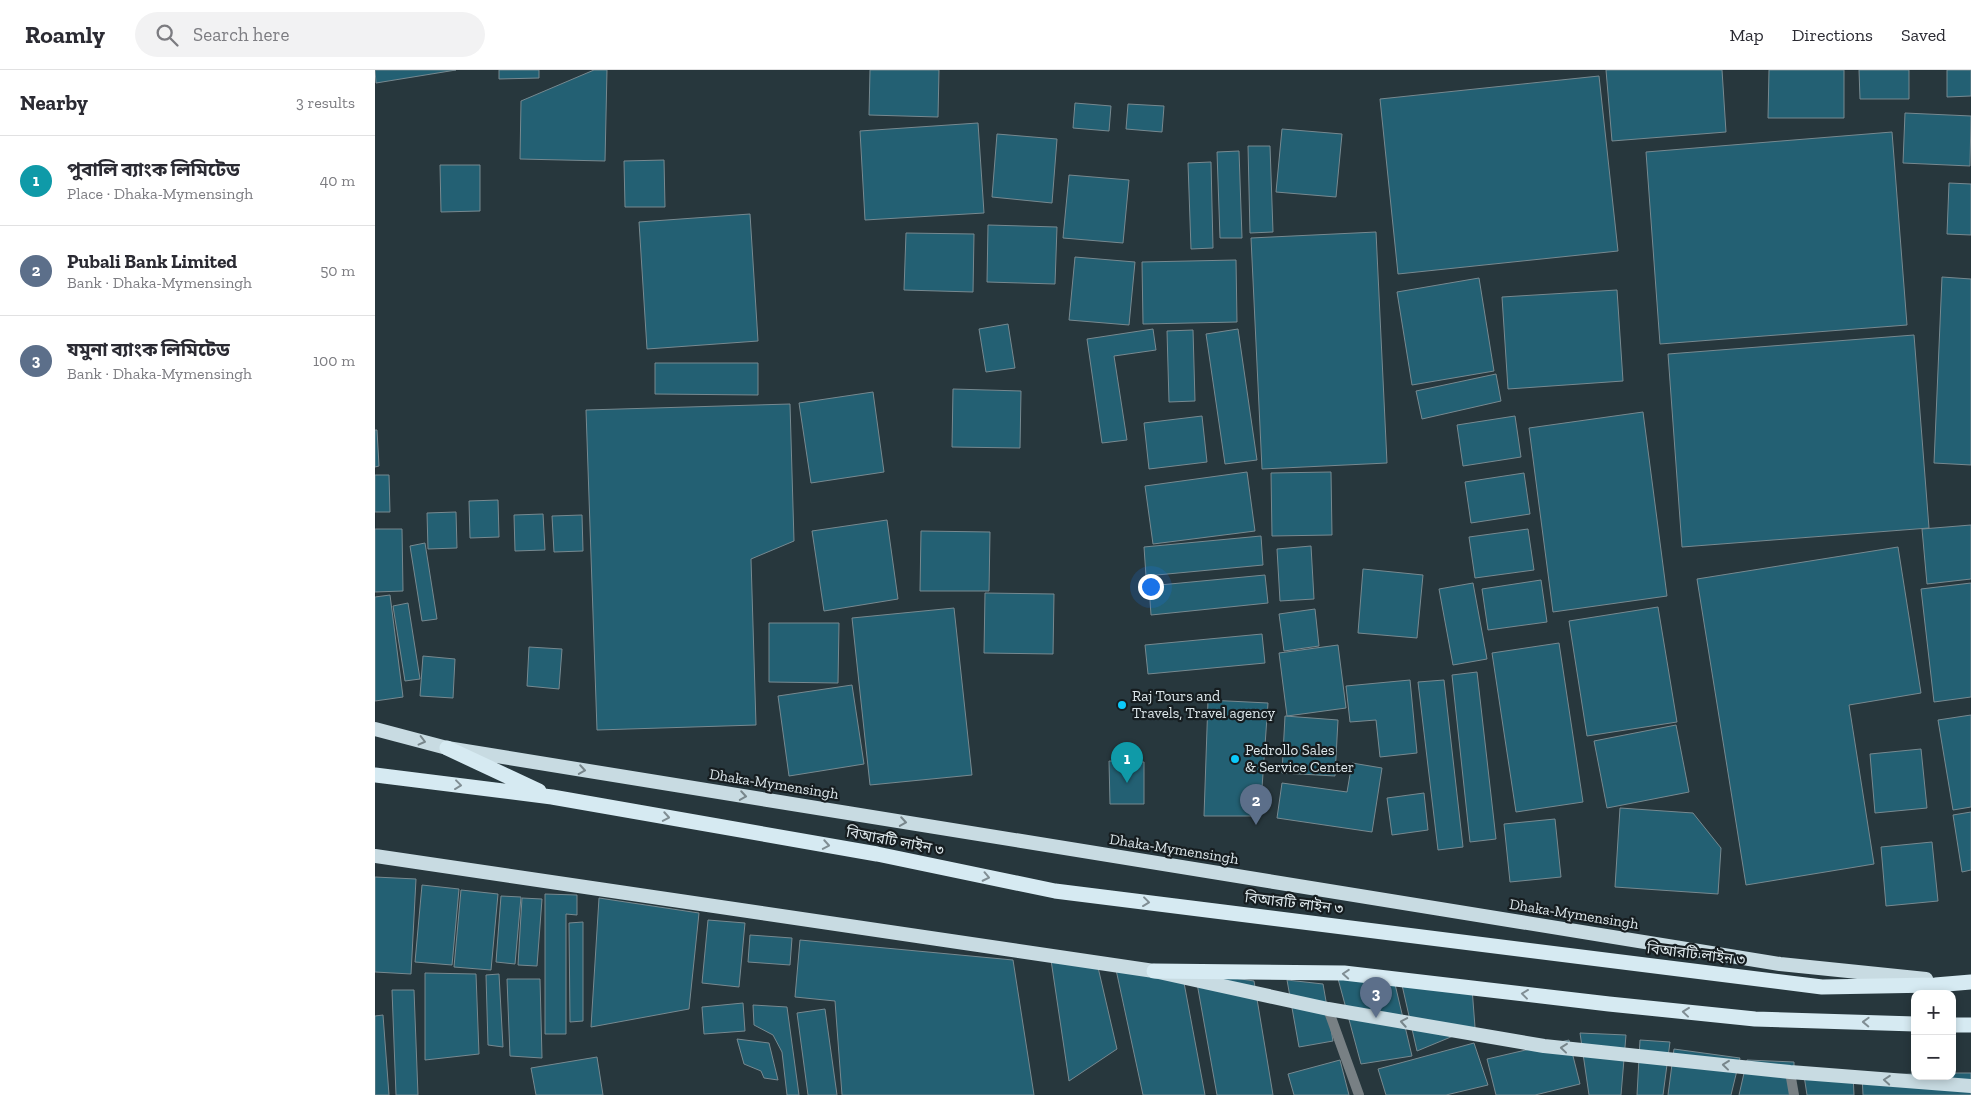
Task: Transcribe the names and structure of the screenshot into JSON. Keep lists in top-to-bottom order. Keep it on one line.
{"streets":{"highway":["Dhaka-Mymensingh","বিআরটি লাইন ৩"]},"crossings":[["Dhaka-Mymensingh","বিআরটি লাইন ৩"]],"places":["Raj Tours and Travels, Travel agency","Pedrollo Sales & Service Center"],"page":{"header":"Roamly","search":"Search here","nav":["Map","Directions","Saved"],"heading":["Nearby","3 results"],"list":[{"mark":"1","name":"পুবালি ব্যাংক লিমিটেড","note":"Place · Dhaka-Mymensingh","value":"40 m"},{"mark":"2","name":"Pubali Bank Limited","note":"Bank · Dhaka-Mymensingh","value":"50 m"},{"mark":"3","name":"যমুনা ব্যাংক লিমিটেড","note":"Bank · Dhaka-Mymensingh","value":"100 m"}],"pins":["1","2","3"],"map_buttons":["+","−"]}}
